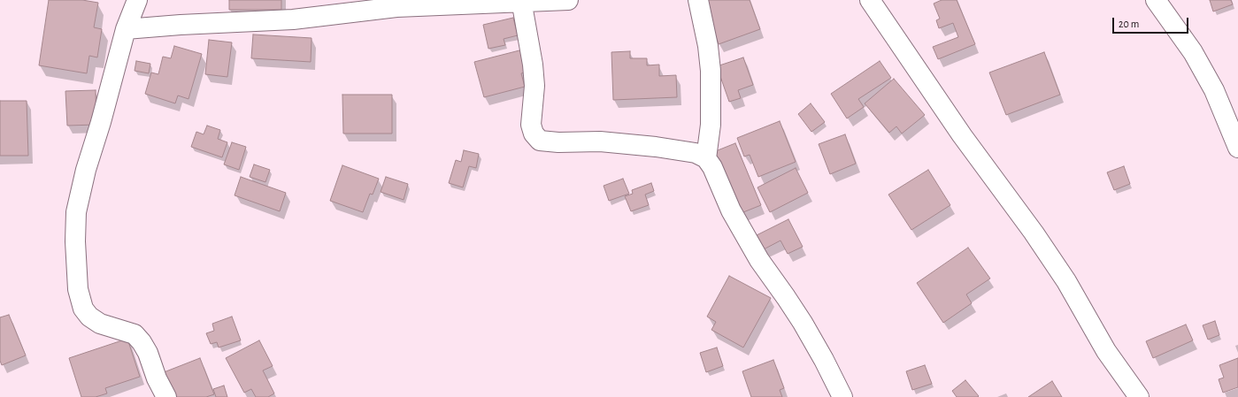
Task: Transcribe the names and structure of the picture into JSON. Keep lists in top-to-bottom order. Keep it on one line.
{"scale_bar":"20 m"}
